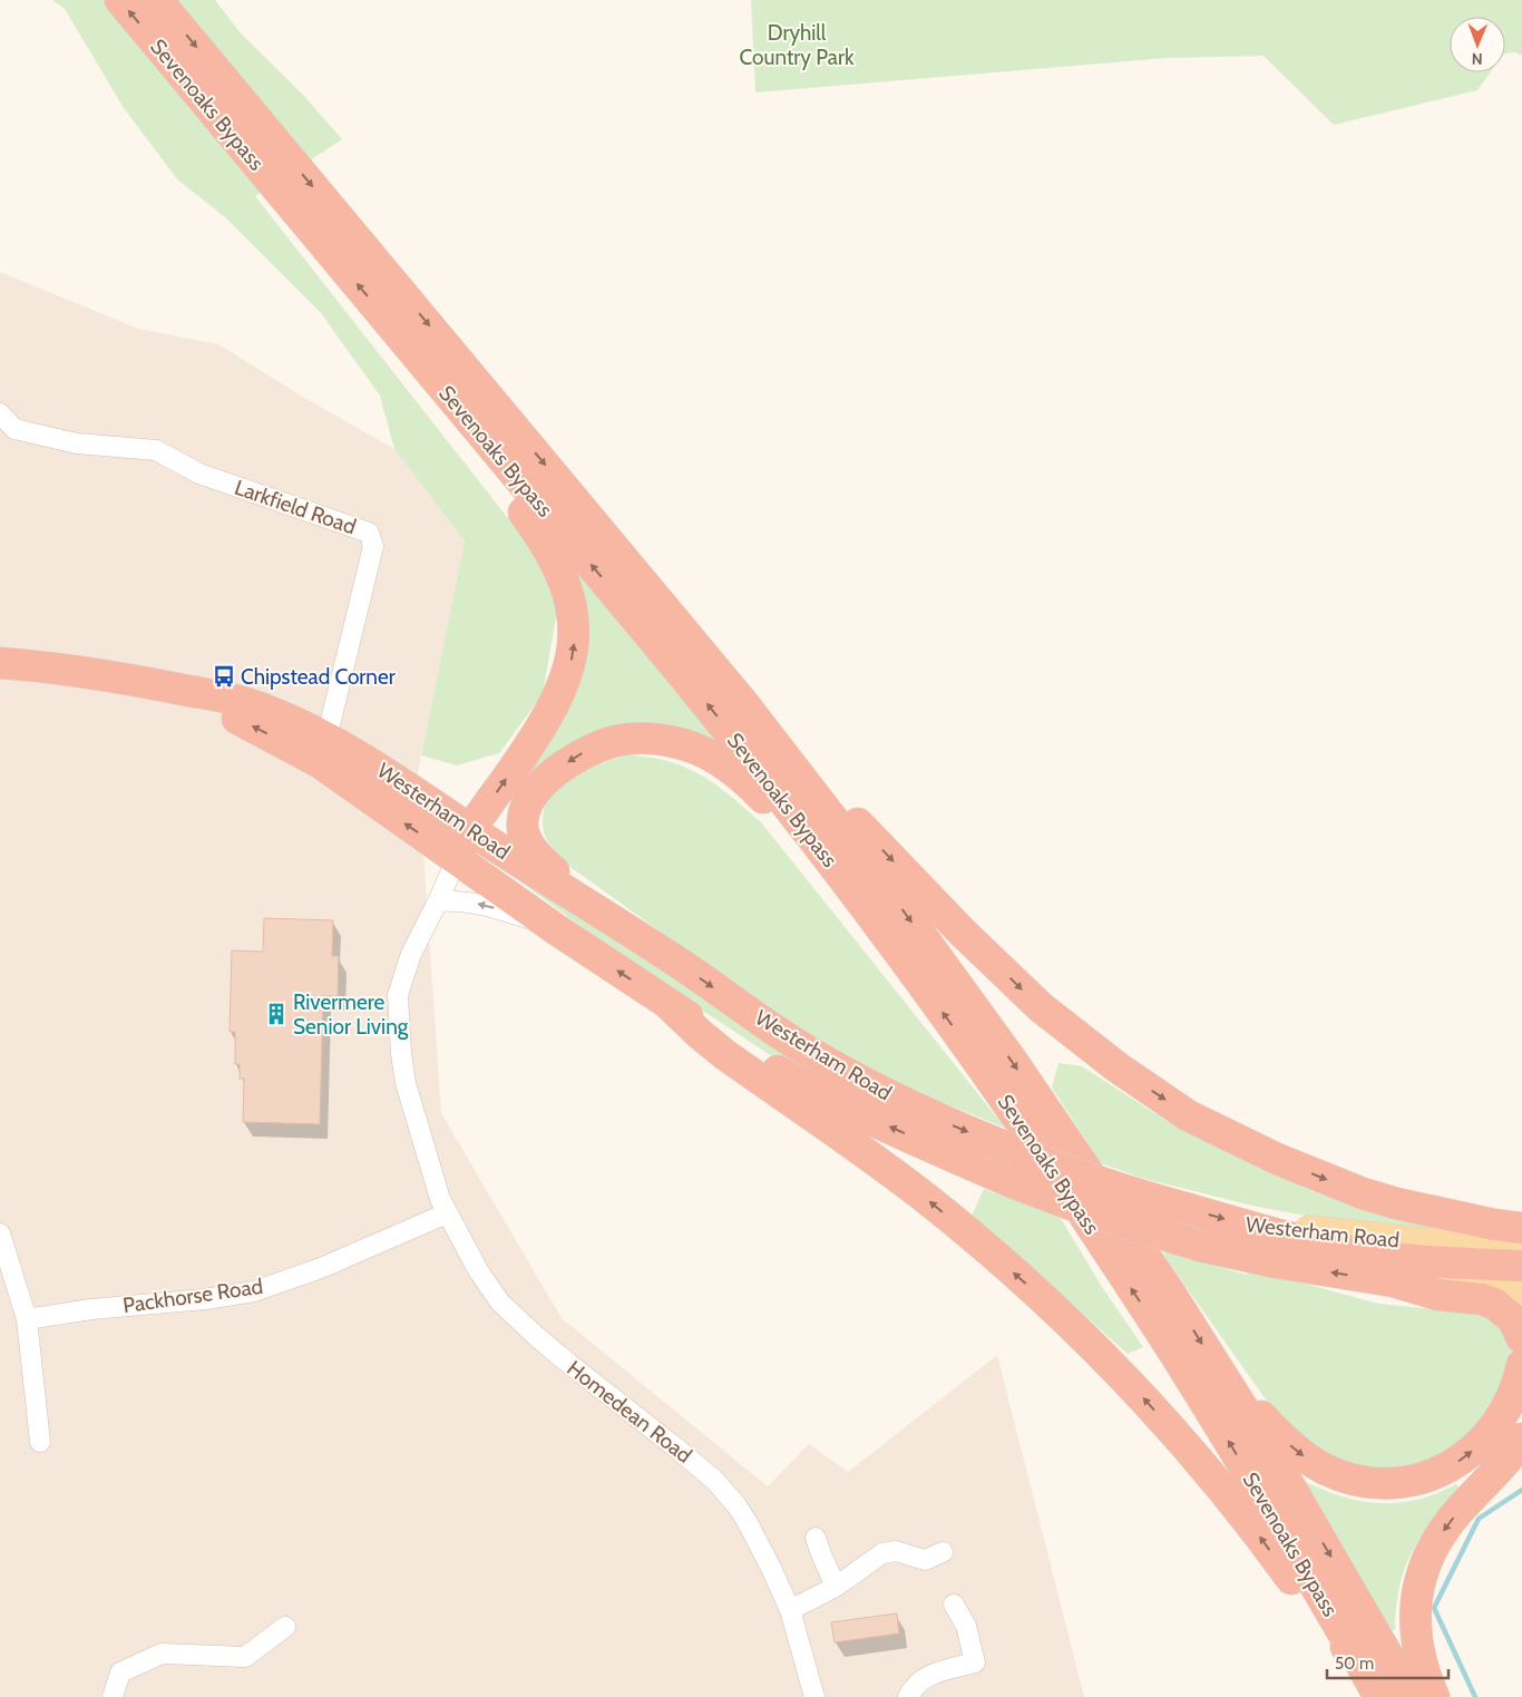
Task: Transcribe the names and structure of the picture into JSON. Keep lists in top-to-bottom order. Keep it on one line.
{"streets":{"highway":["Sevenoaks Bypass","Westerham Road"],"street":["Larkfield Road","Packhorse Road","Homedean Road"]},"crossings":[["Larkfield Road","Westerham Road"],["Westerham Road","Homedean Road"],["Packhorse Road","Homedean Road"]],"parks":["Dryhill Country Park"],"places":{"bus stop":["Chipstead Corner"],"building":["Rivermere Senior Living"]},"scale_bar":"50 m","north":"bottom"}
